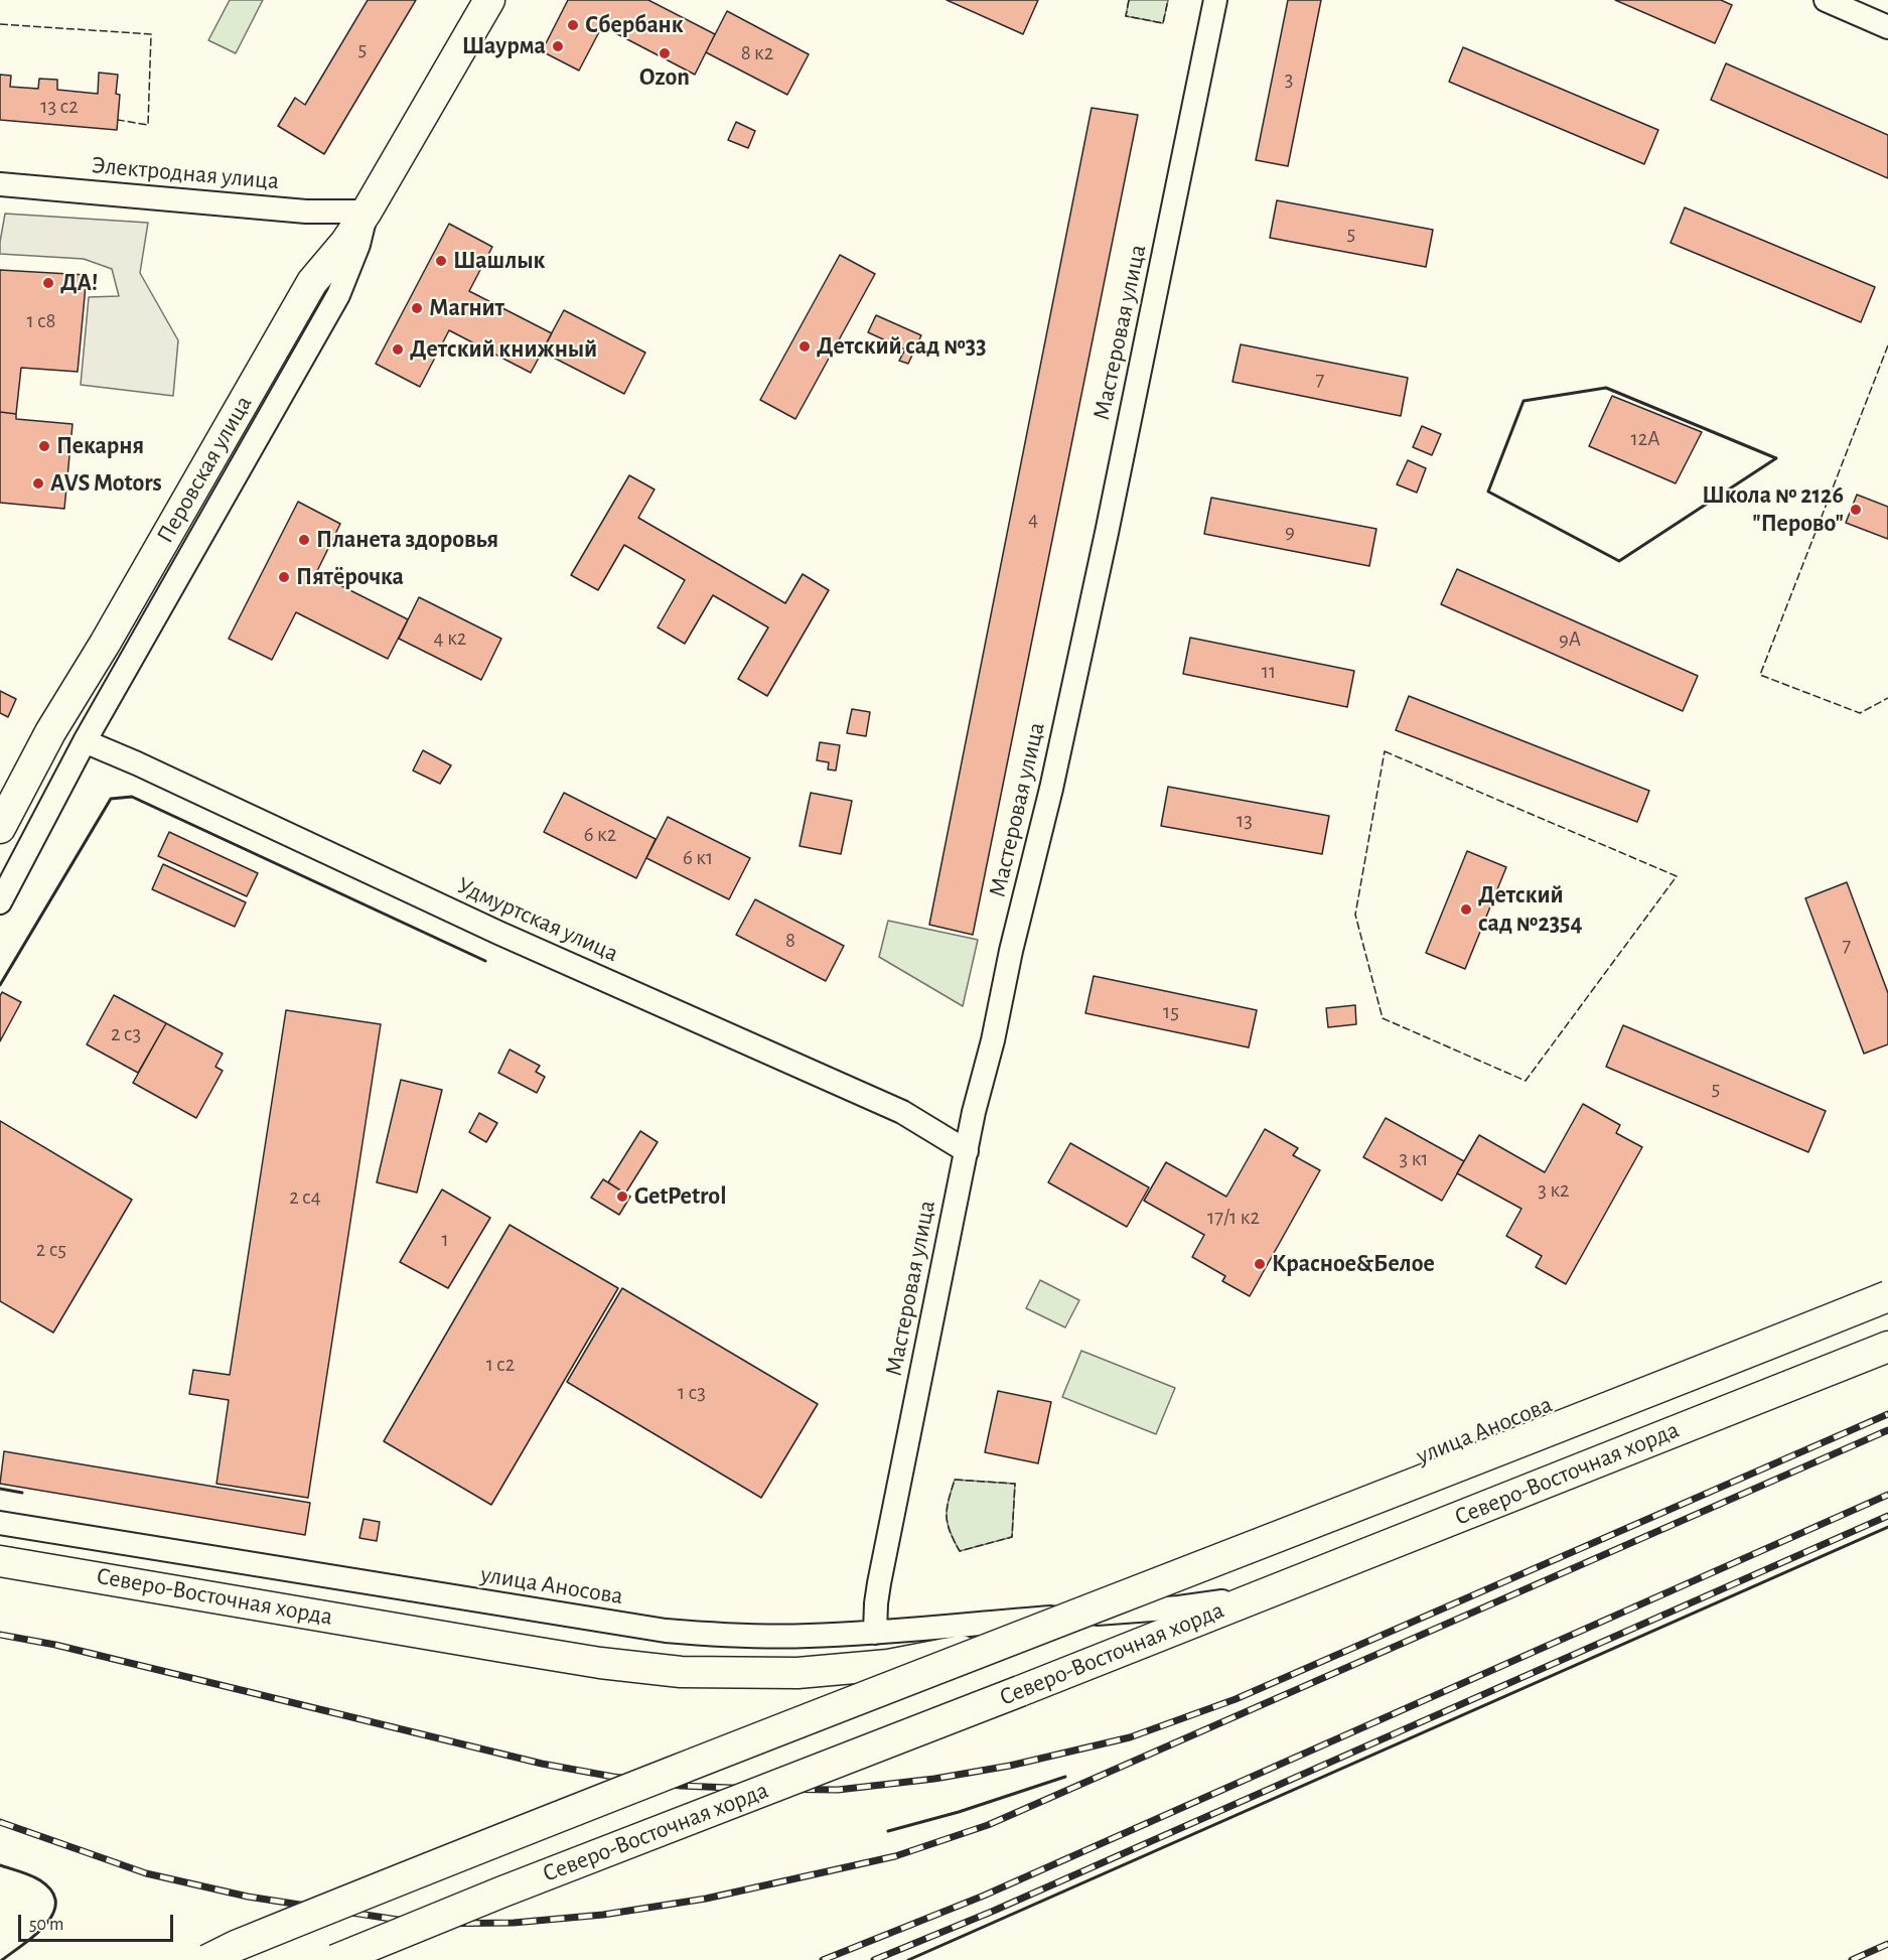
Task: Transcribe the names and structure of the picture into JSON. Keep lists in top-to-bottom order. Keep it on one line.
{"streets":{"main road":["Перовская улица","Северо-Восточная хорда"],"street":["Электродная улица","Мастеровая улица","Удмуртская улица","улица Аносова"]},"crossings":[["Электродная улица","Перовская улица"],["Мастеровая улица","Удмуртская улица"],["Мастеровая улица","улица Аносова"],["Перовская улица","Удмуртская улица"],["улица Аносова","Северо-Восточная хорда"]],"places":["Сбербанк","Шаурма","Ozon","Шашлык","ДА!","Магнит","Детский сад №33","Детский книжный","Пекарня","AVS Motors","Школа № 2126 \"Перово\"","Планета здоровья","Пятёрочка","Детский сад №2354","GetPetrol","Красное&Белое"],"house_numbers":["5","8 к2","3","13 с2","5","1 с8","7","12А","4","9","4 к2","9А","11","13","6 к2","6 к1","8","7","15","2 с3","5","3 к1","3 к2","2 с4","17/1 к2","1","2 с5","1 с2","1 с3"],"scale_bar":"50 m"}
